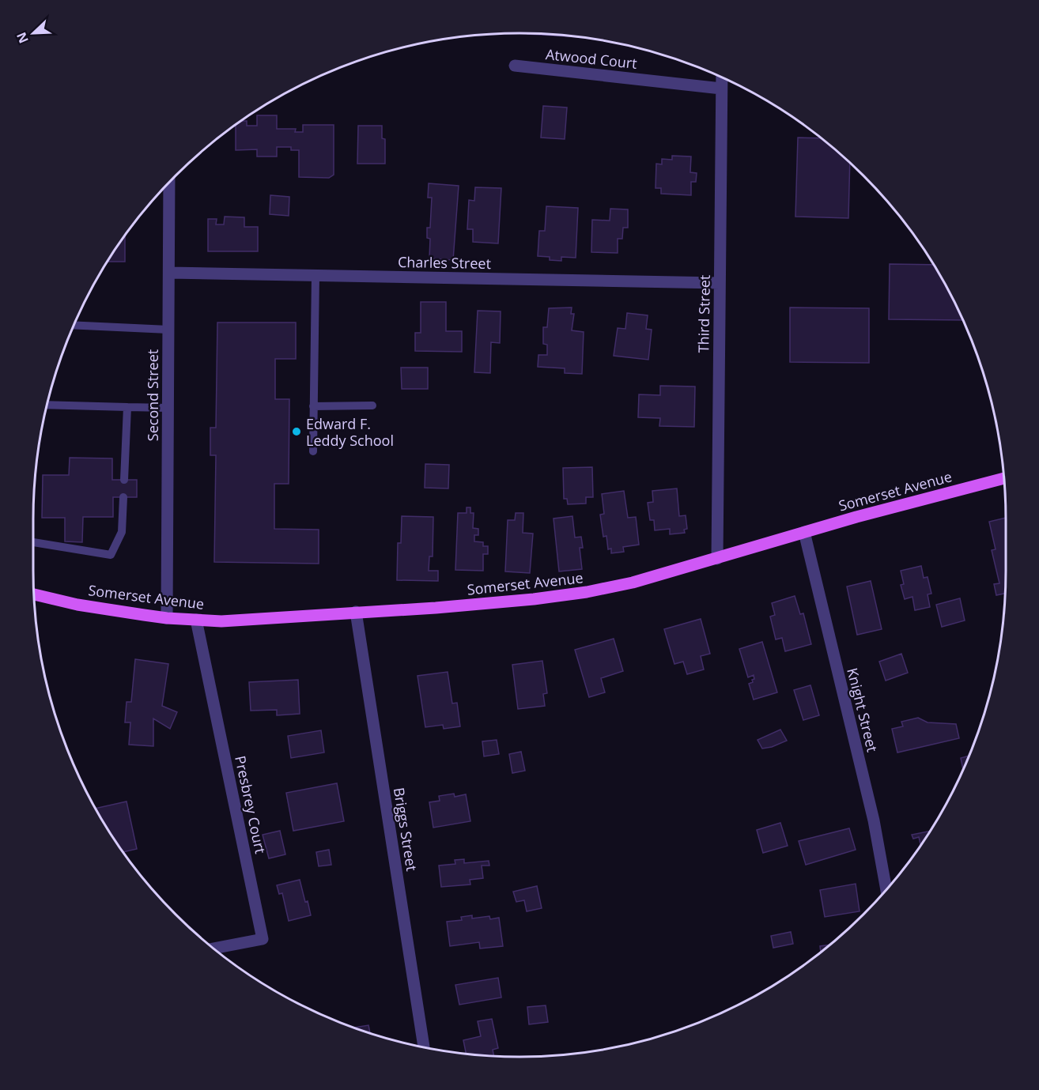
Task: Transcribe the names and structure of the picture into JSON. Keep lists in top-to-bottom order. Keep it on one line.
{"streets":{"main road":["Somerset Avenue"],"street":["Atwood Court","Charles Street","Third Street","Second Street","Knight Street","Presbrey Court","Briggs Street"]},"crossings":[["Atwood Court","Third Street"],["Charles Street","Third Street"],["Charles Street","Second Street"],["Third Street","Somerset Avenue"],["Second Street","Somerset Avenue"],["Somerset Avenue","Knight Street"],["Somerset Avenue","Presbrey Court"],["Somerset Avenue","Briggs Street"]],"places":["Edward F. Leddy School"],"north":"bottom left"}
